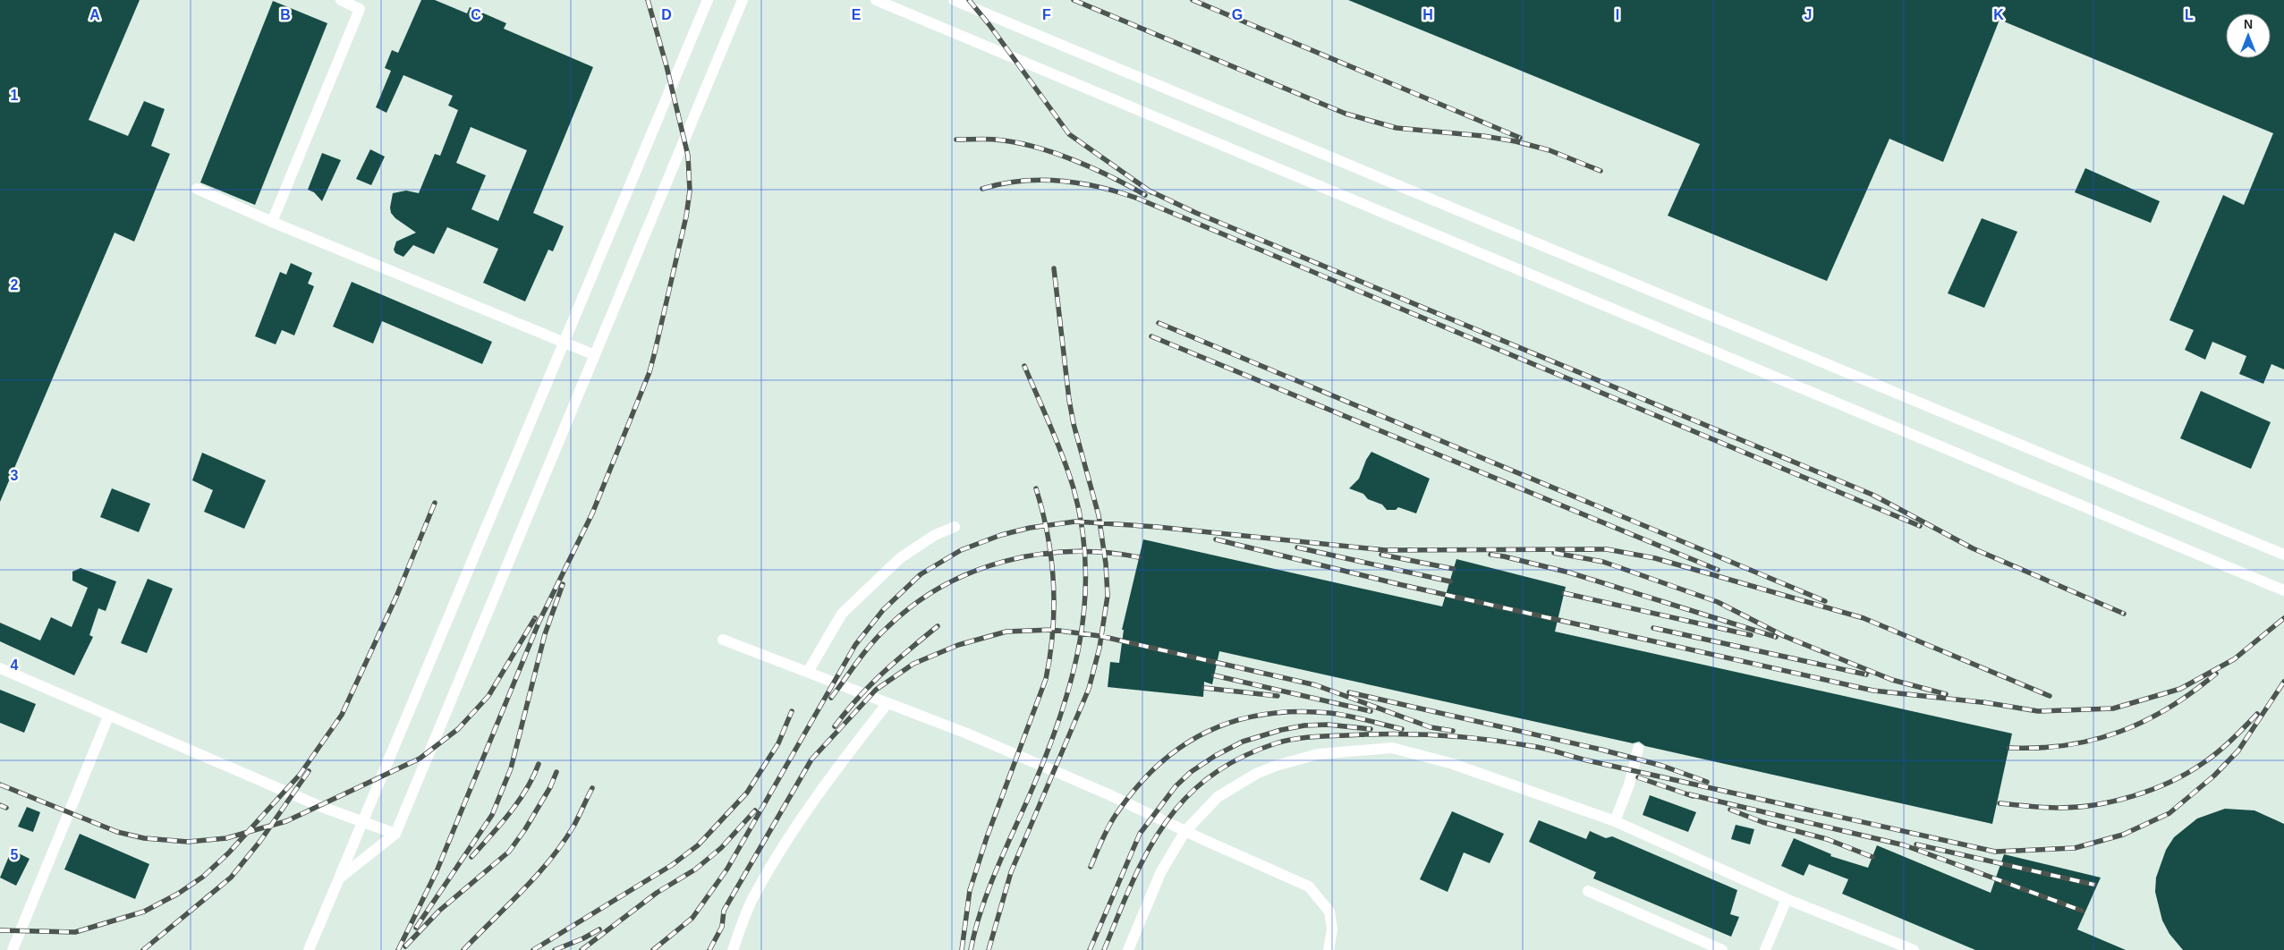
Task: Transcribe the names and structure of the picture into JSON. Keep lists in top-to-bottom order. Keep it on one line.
{"north":"top","grid":{"columns":["A","B","C","D","E","F","G","H","I","J","K","L"],"rows":["1","2","3","4","5"]}}
